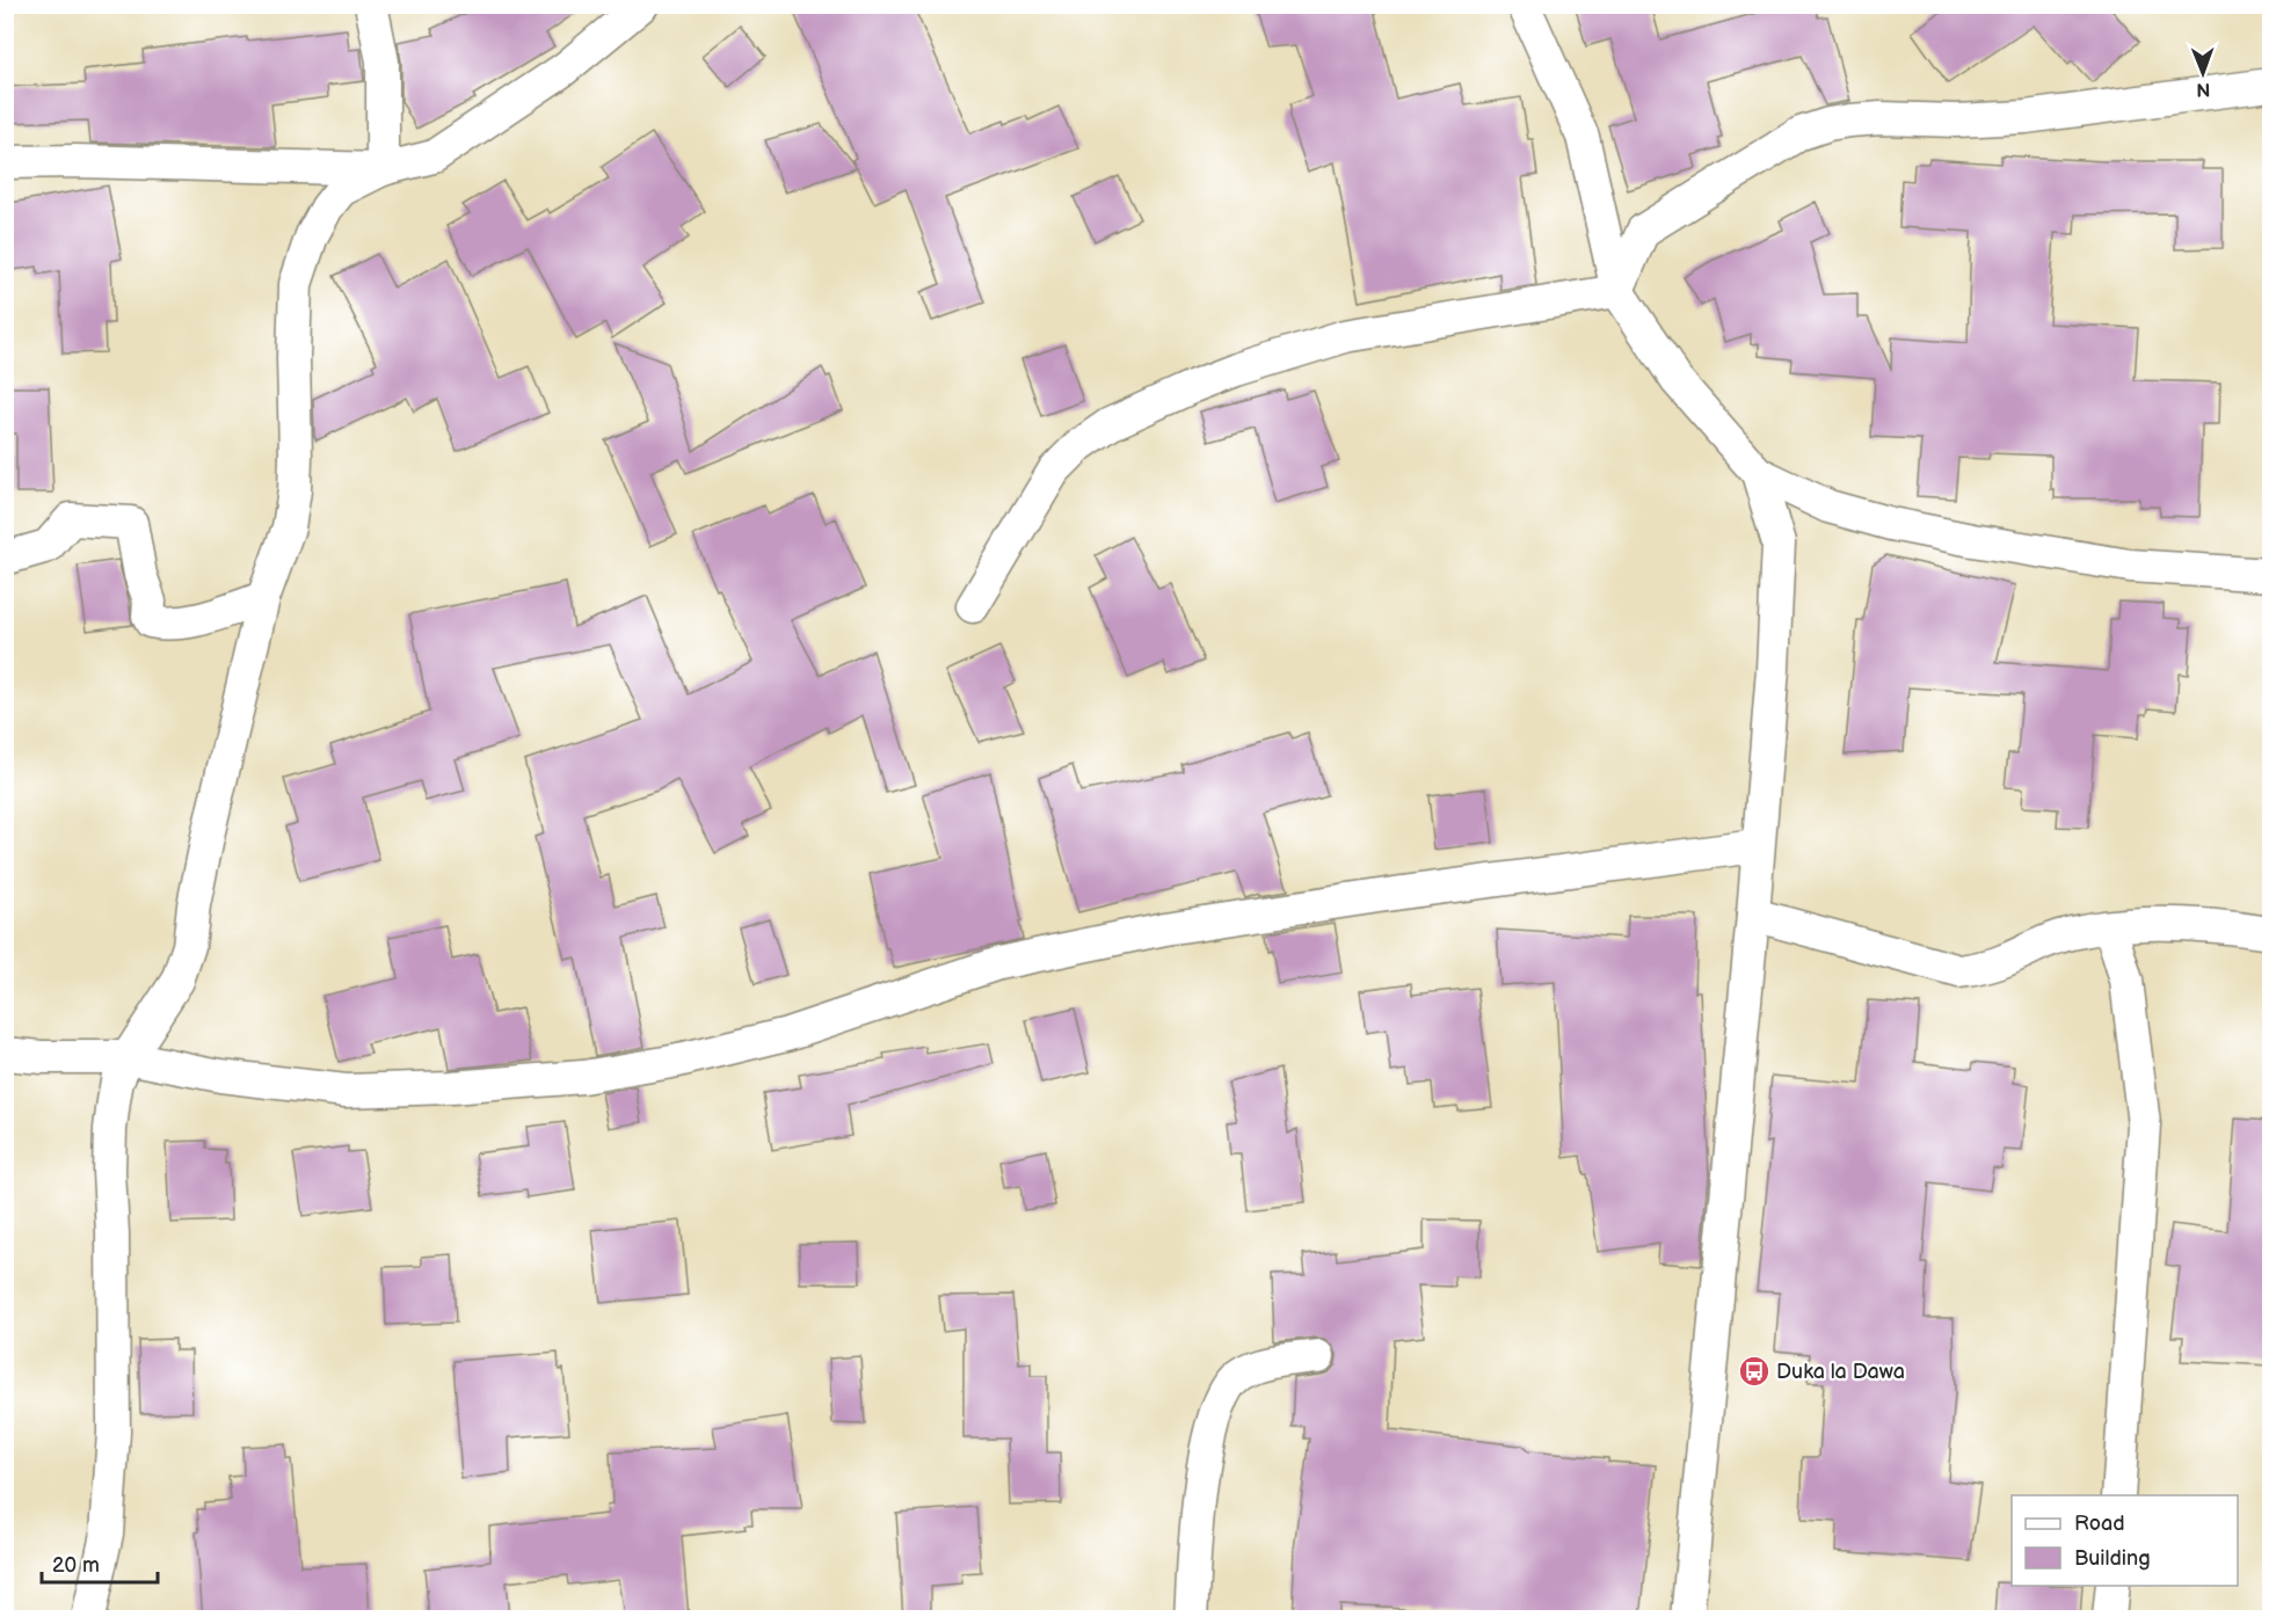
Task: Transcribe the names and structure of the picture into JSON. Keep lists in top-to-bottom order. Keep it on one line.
{"places":{"bus stop":["Duka la Dawa"]},"legend":["Road","Building"],"scale_bar":"20 m","north":"bottom"}
